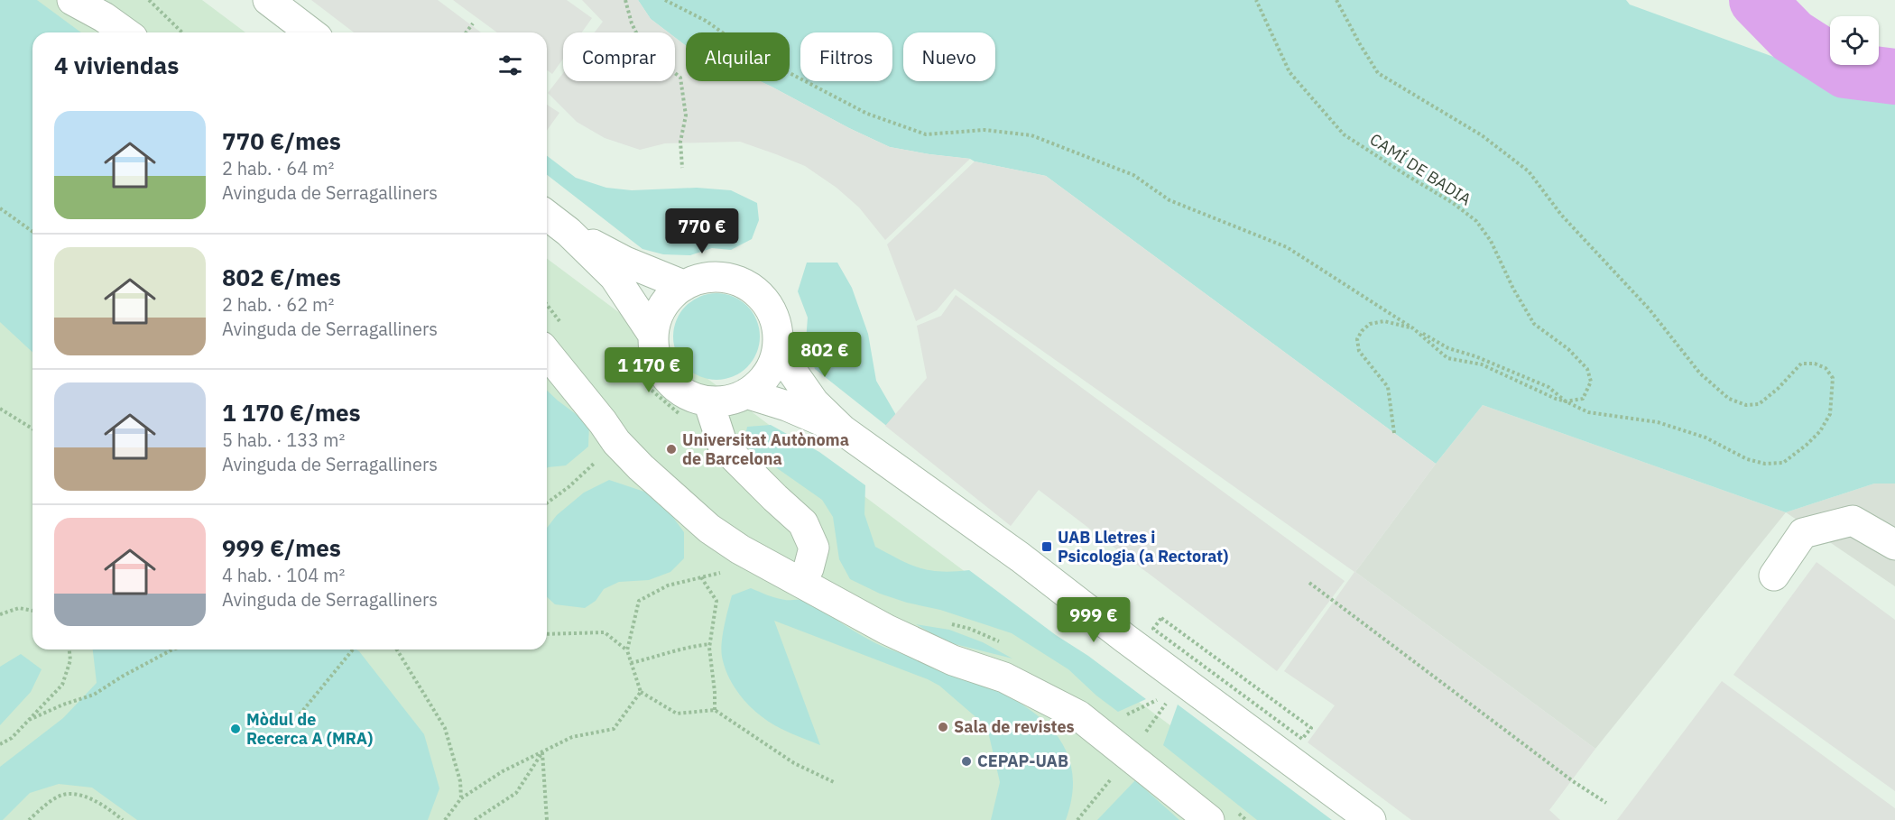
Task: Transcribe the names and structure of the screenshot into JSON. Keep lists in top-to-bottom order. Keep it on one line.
{"streets":{"path":["CAMÍ DE BADIA"]},"places":{"other":["Universitat Autònoma de Barcelona","Sala de revistes","Mòdul de Recerca A (MRA)","CEPAP-UAB"],"transit":["UAB Lletres i Psicologia (a Rectorat)"]},"page":{"chip":["Comprar","Alquilar","Filtros","Nuevo"],"heading":"4 viviendas","list":[{"name":"770 €/mes","note":"2 hab. · 64 m² · Avinguda de Serragalliners"},{"name":"802 €/mes","note":"2 hab. · 62 m² · Avinguda de Serragalliners"},{"name":"1 170 €/mes","note":"5 hab. · 133 m² · Avinguda de Serragalliners"},{"name":"999 €/mes","note":"4 hab. · 104 m² · Avinguda de Serragalliners"}],"price":["770 €","802 €","1 170 €","999 €"]}}
